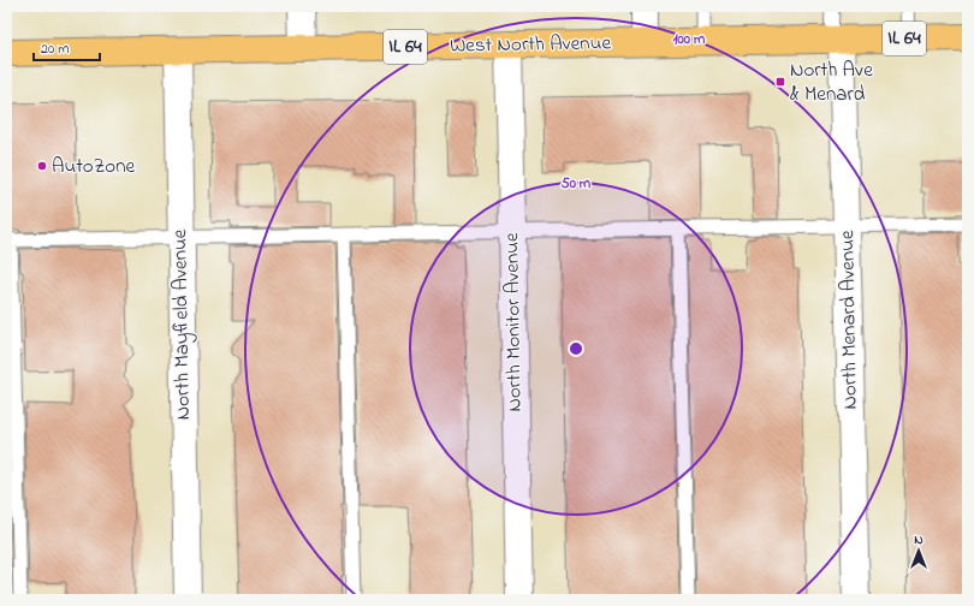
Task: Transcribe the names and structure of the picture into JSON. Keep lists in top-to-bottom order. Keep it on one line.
{"streets":{"main road":["IL 64","West North Avenue"],"street":["North Menard Avenue","North Monitor Avenue","North Mayfield Avenue"]},"crossings":[["West North Avenue","North Menard Avenue"],["West North Avenue","North Monitor Avenue"],["West North Avenue","North Mayfield Avenue"]],"places":{"transit":["North Ave & Menard"],"other":["AutoZone"]},"scale_bar":"20 m","north":"top","rings":["100 m","50 m"]}
